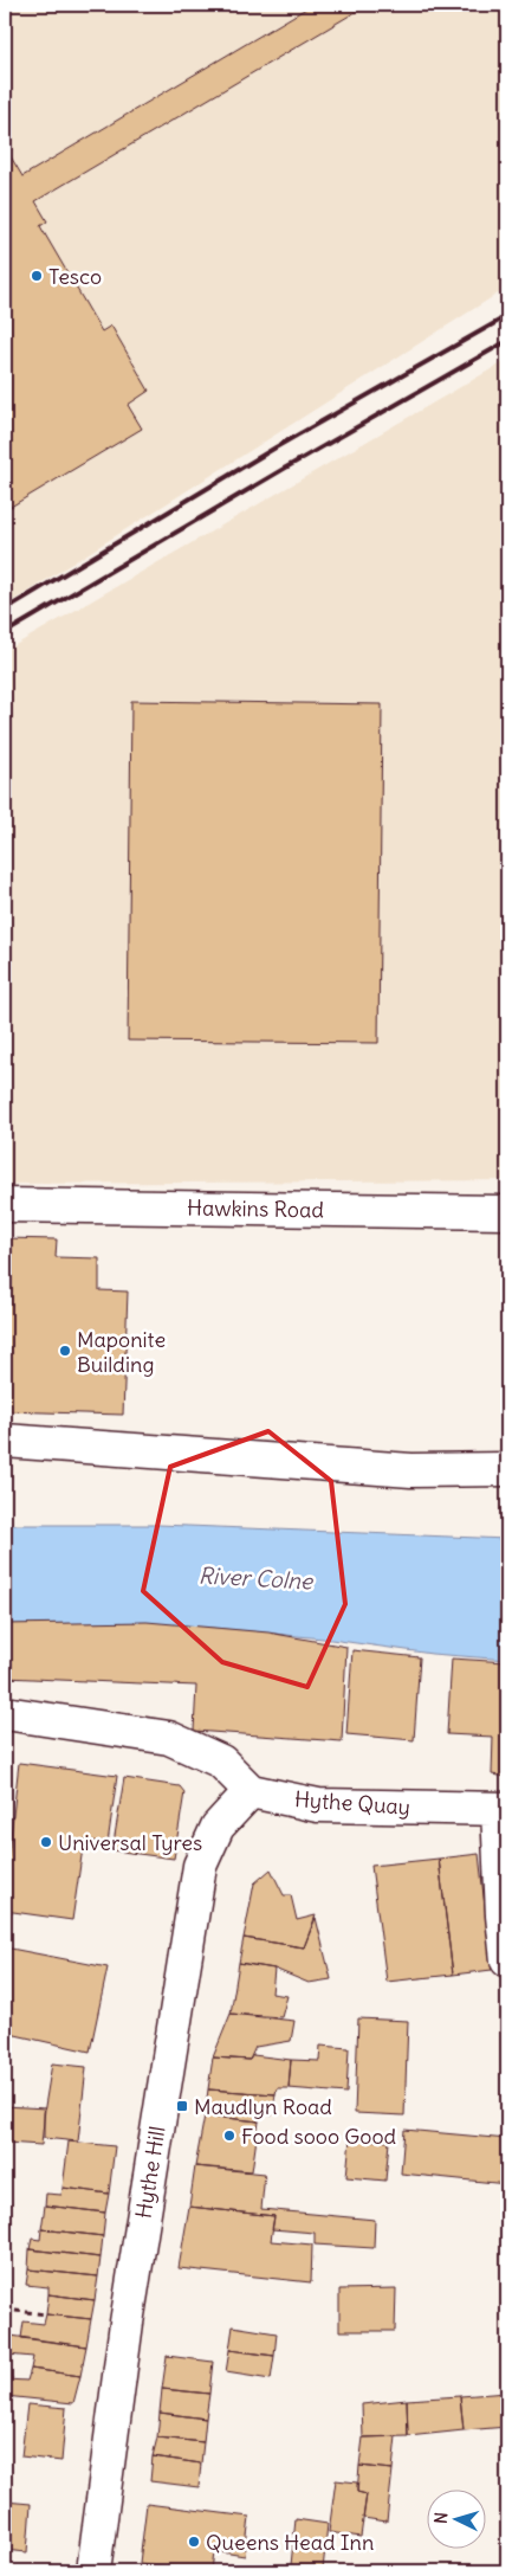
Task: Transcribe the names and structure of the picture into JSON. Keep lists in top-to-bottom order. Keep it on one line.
{"streets":{"street":["Hawkins Road","Hythe Quay","Hythe Hill"]},"crossings":[["Hythe Quay","Hythe Hill"]],"water":["River Colne"],"places":{"other":["Tesco","Maponite Building","Universal Tyres","Food sooo Good","Queens Head Inn"],"transit":["Maudlyn Road"]},"north":"left"}
